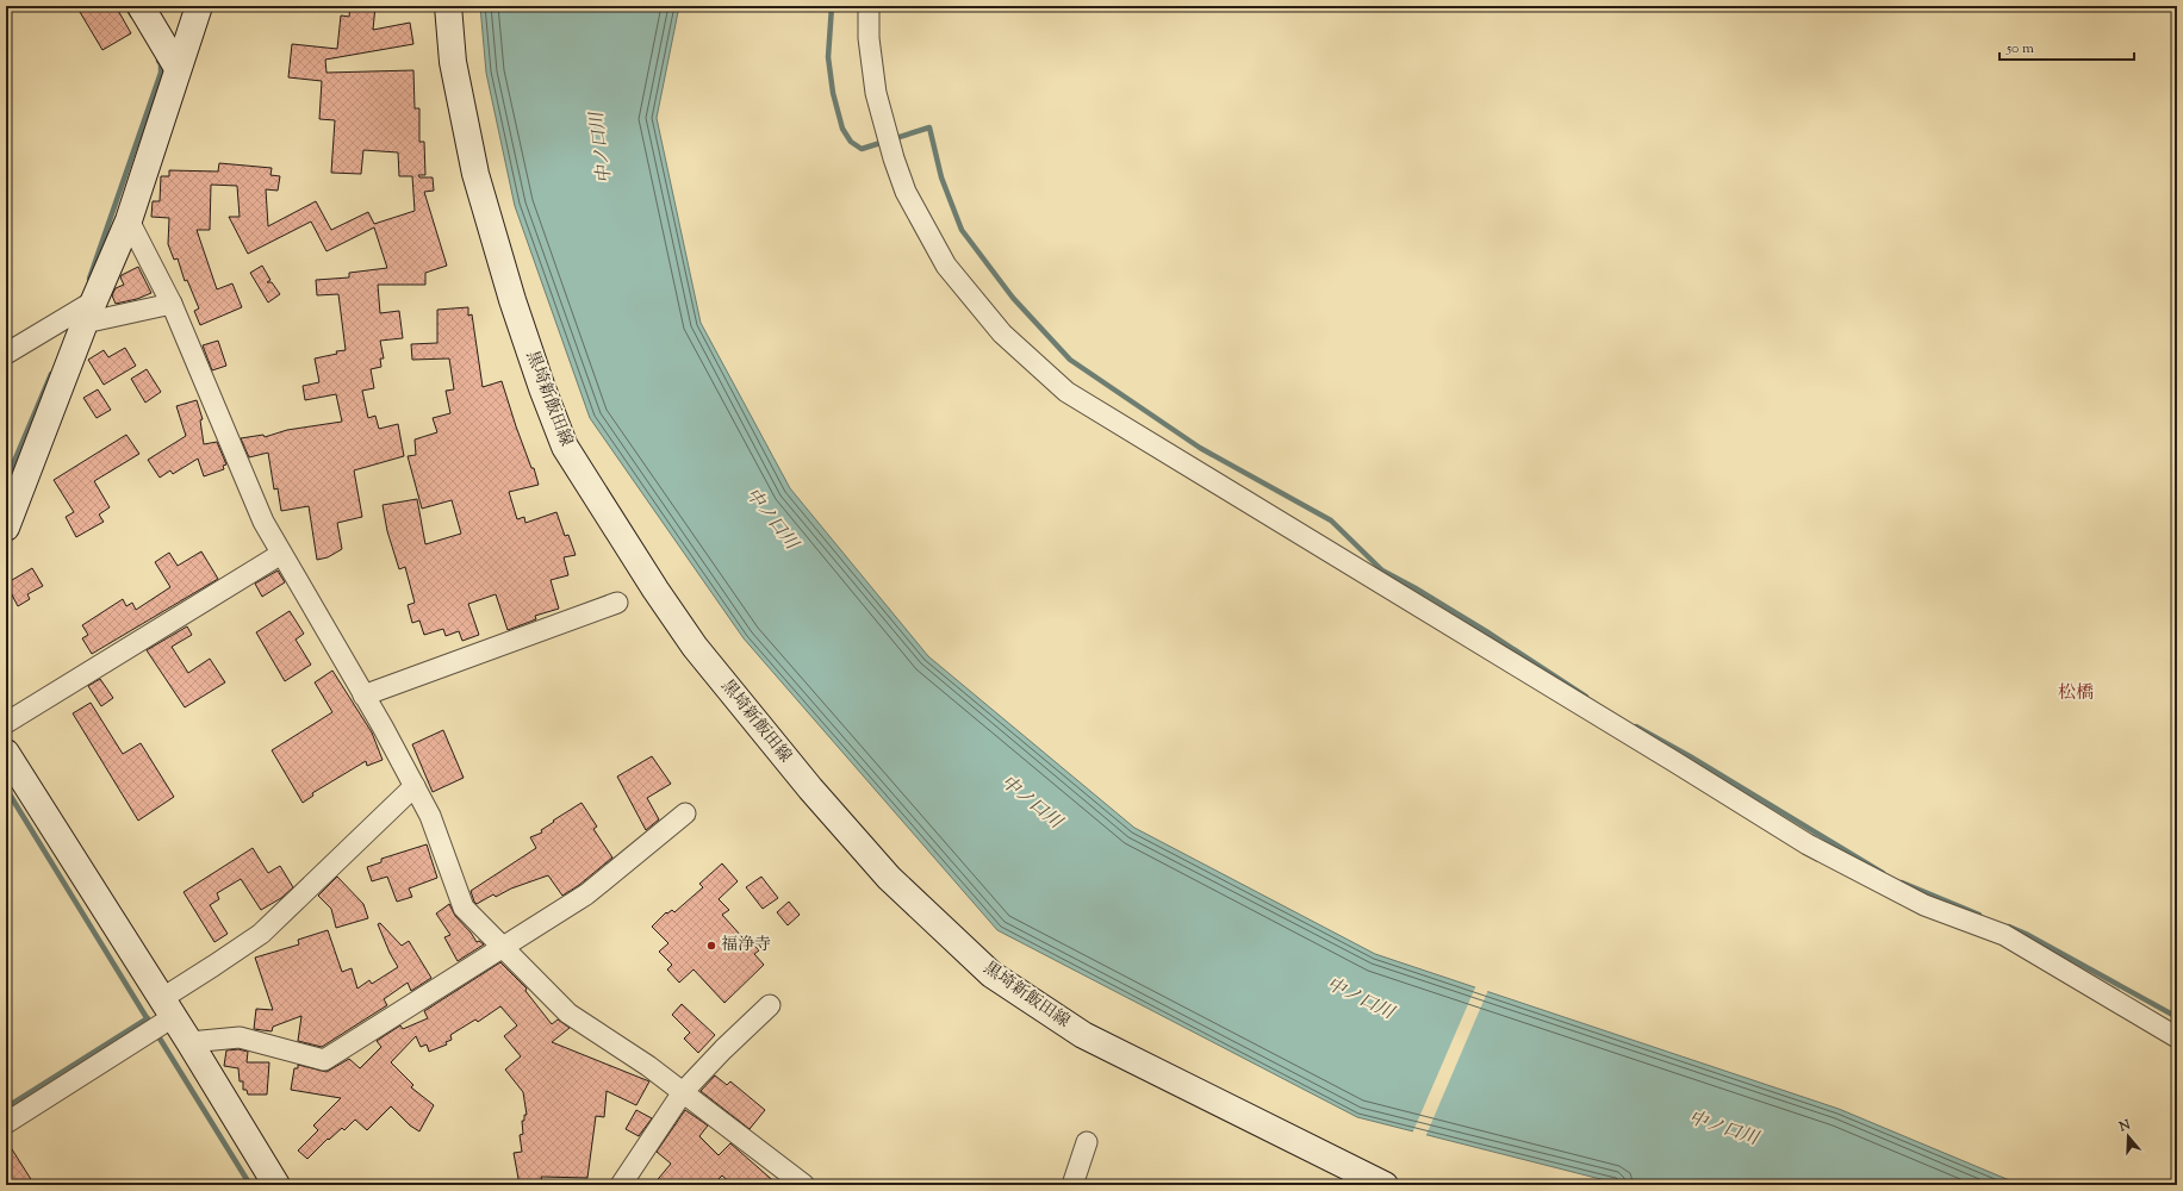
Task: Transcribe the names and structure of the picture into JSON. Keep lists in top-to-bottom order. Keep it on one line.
{"streets":{"main road":["黒埼新飯田線"]},"districts":["松橋"],"water":["中ノ口川"],"places":["福浄寺"],"scale_bar":"50 m","north":"top"}
